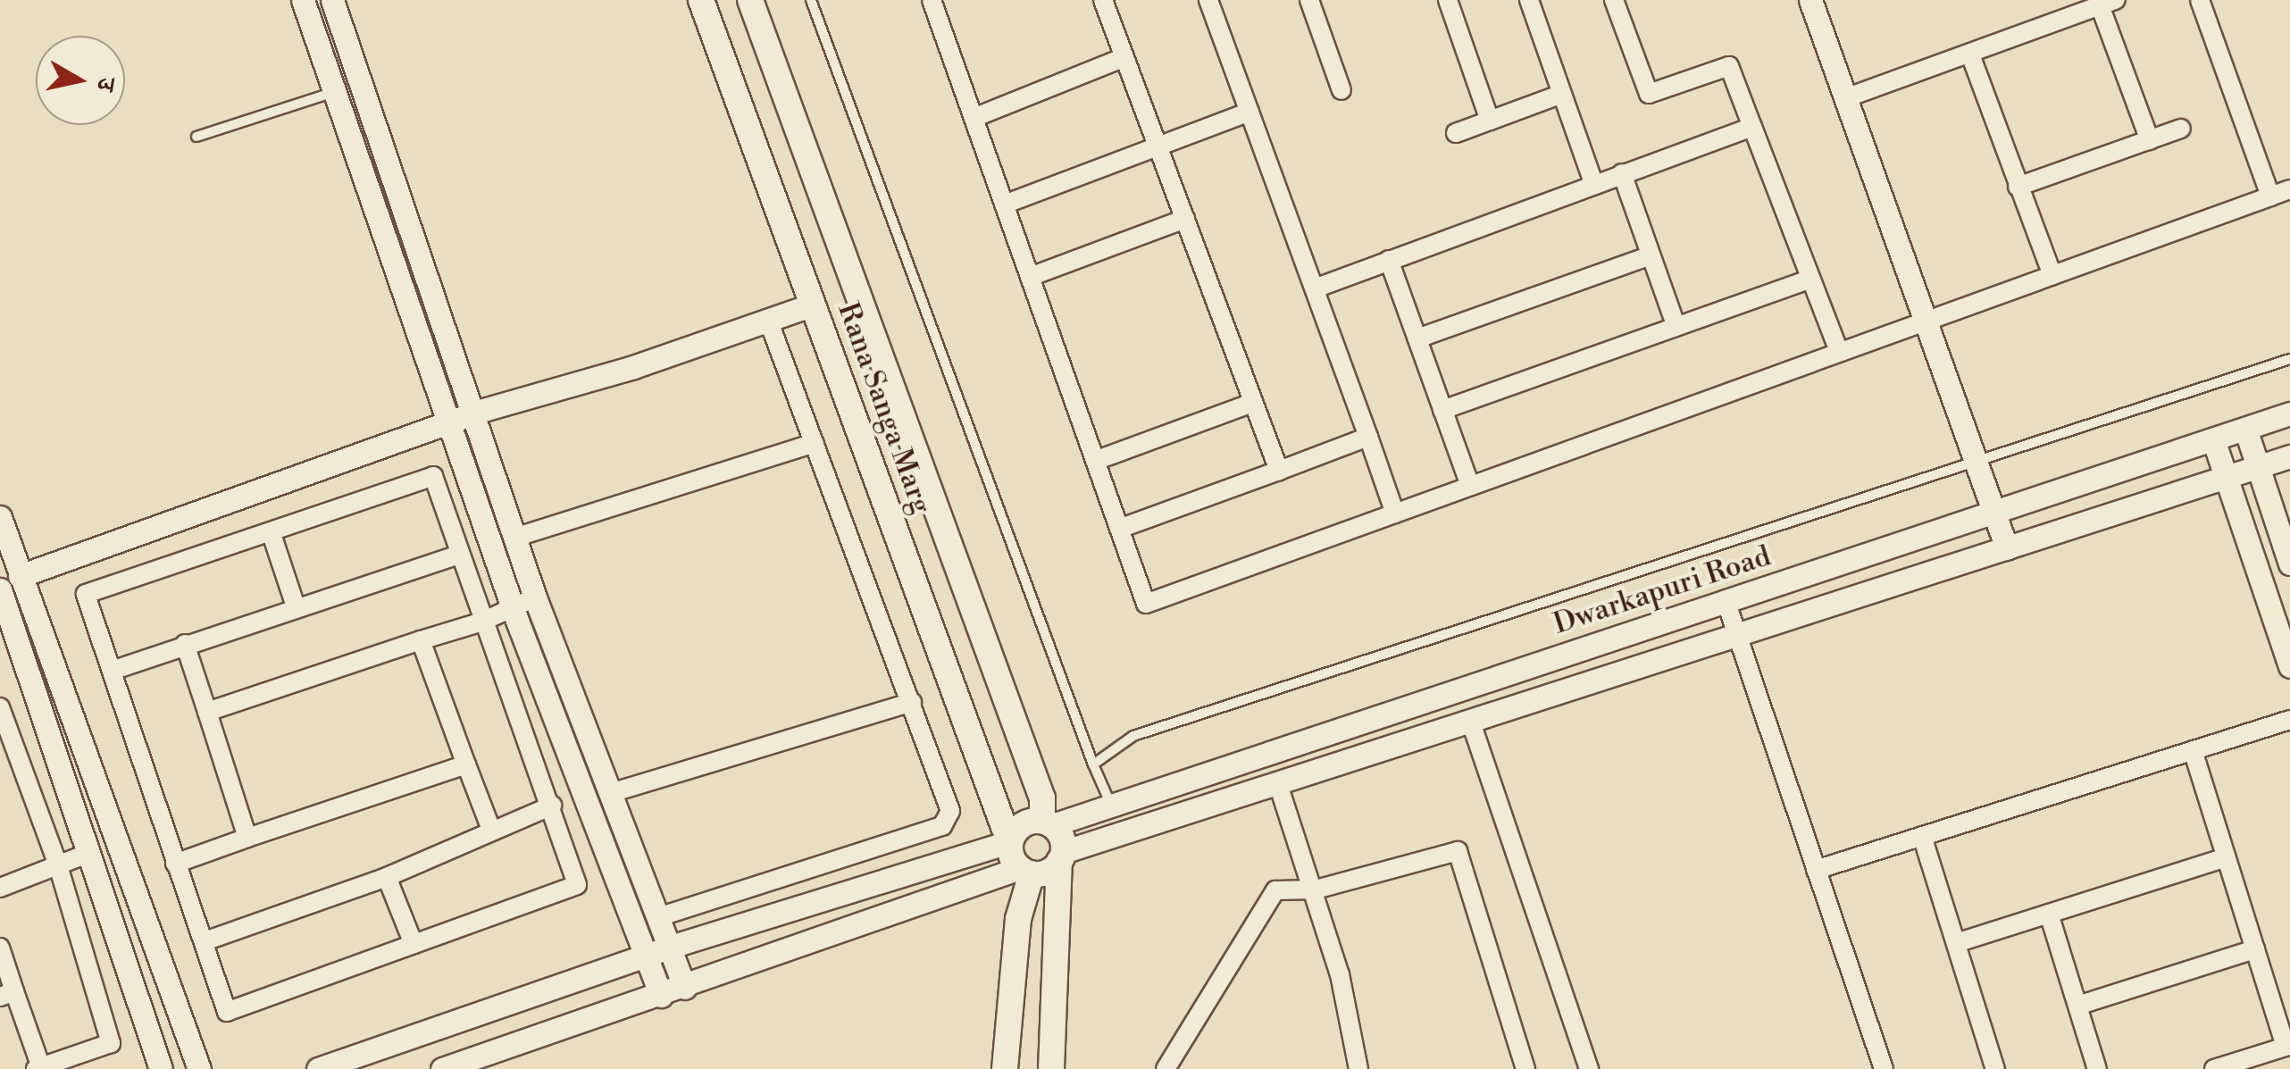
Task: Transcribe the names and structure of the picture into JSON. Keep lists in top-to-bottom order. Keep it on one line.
{"streets":{"main road":["Rana Sanga Marg"],"street":["Dwarkapuri Road"]},"crossings":[["Rana Sanga Marg","Dwarkapuri Road"]],"north":"right"}
